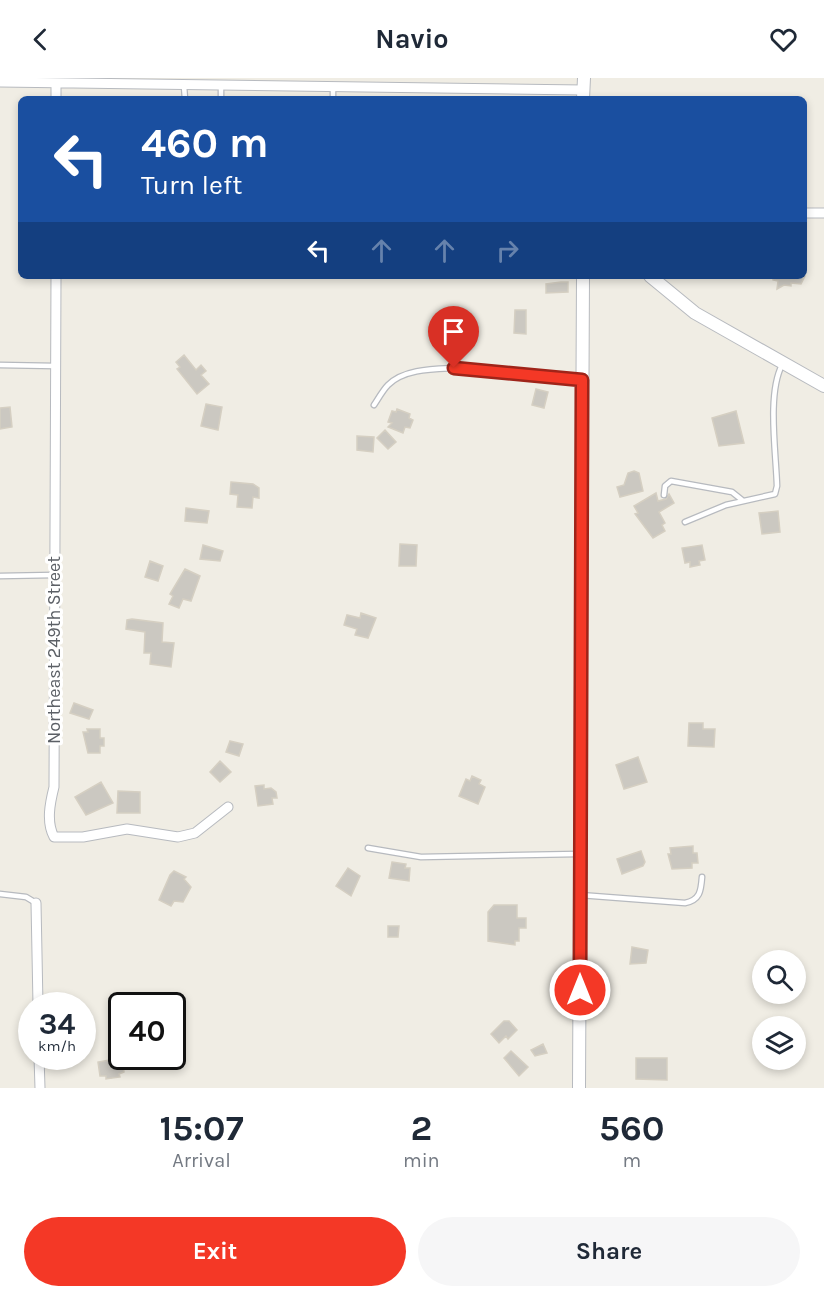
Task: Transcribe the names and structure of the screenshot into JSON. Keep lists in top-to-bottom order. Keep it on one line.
{"streets":{"street":["Northeast 249th Street"]},"page":{"header":"Navio","turn":["460 m","Turn left"],"speed":"34 km/h","limit":"40","eta":["15:07","Arrival","2","min","560","m"],"buttons":["Exit","Share"]}}
